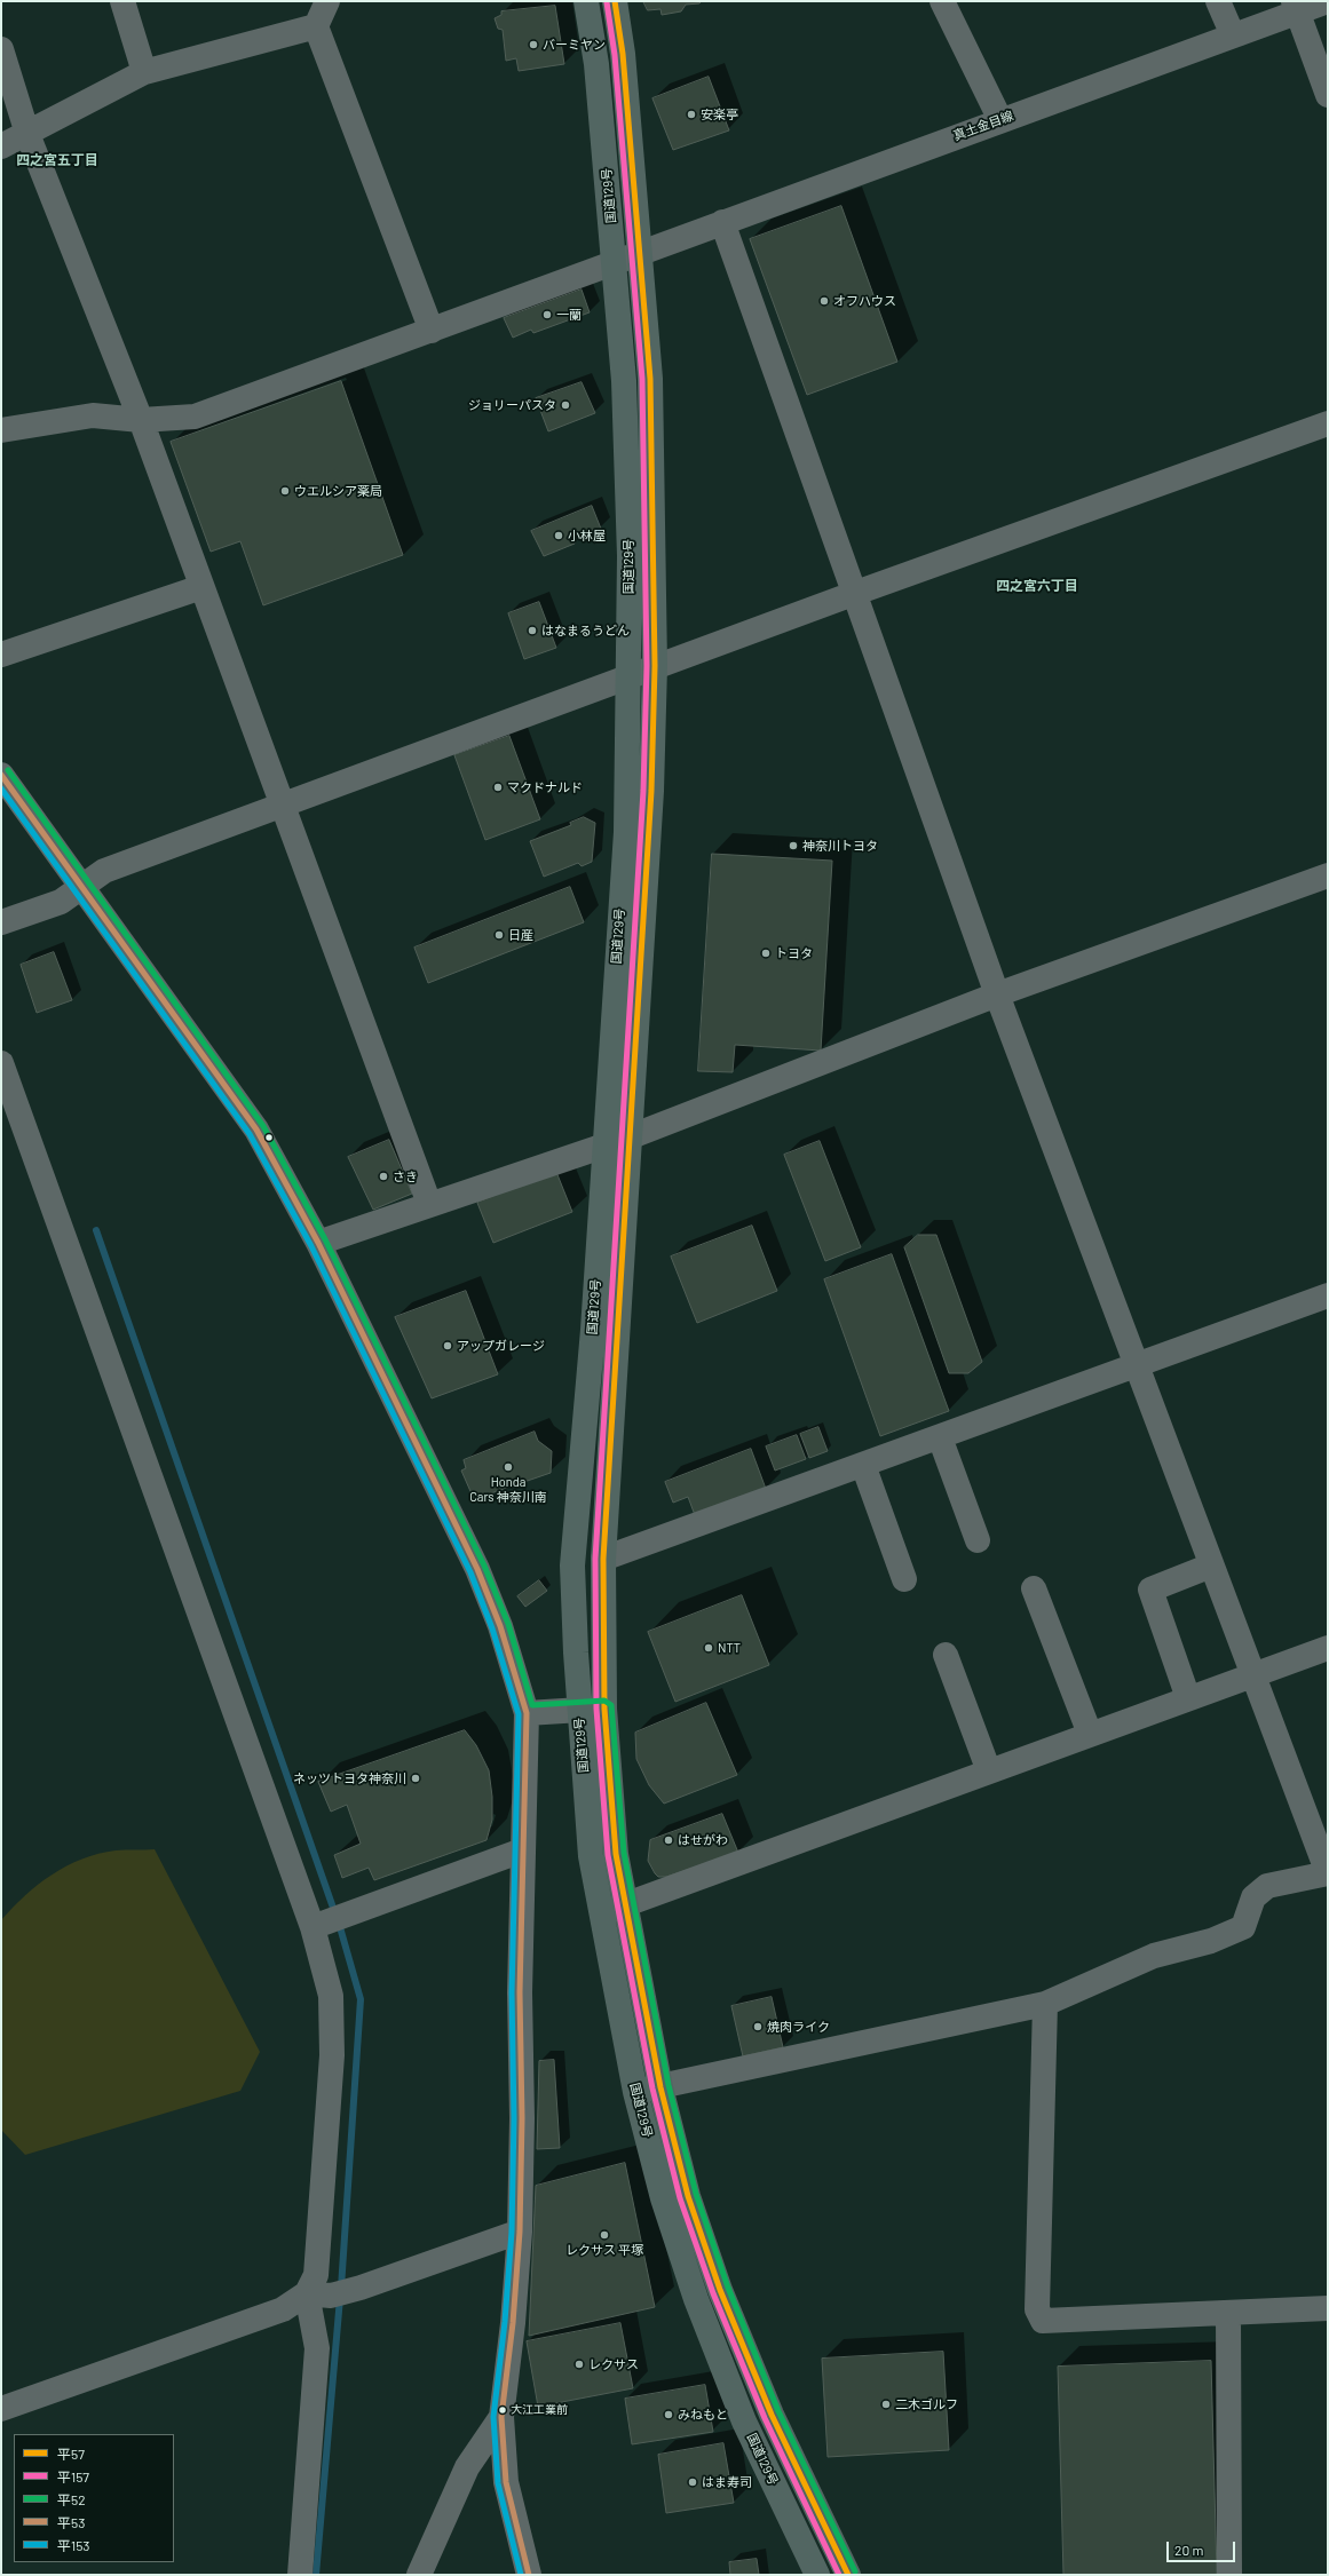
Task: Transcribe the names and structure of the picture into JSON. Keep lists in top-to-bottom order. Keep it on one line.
{"streets":{"highway":["国道129号"],"street":["真土金目線"]},"crossings":[["真土金目線","国道129号"]],"districts":["四之宮五丁目","四之宮六丁目"],"places":["バーミヤン","安楽亭","オフハウス","一蘭","ジョリーパスタ","ウエルシア薬局","小林屋","はなまるうどん","マクドナルド","神奈川トヨタ","日産","トヨタ","さき","アップガレージ","Honda Cars 神奈川南","NTT","ネッツトヨタ神奈川","はせがわ","焼肉ライク","レクサス 平塚","レクサス","二木ゴルフ","大江工業前","みねもと","はま寿司"],"lines":["transit line 平57","transit line 平157","transit line 平52","transit line 平53","transit line 平153"],"legend":["平57","平157","平52","平53","平153"],"scale_bar":"20 m"}
